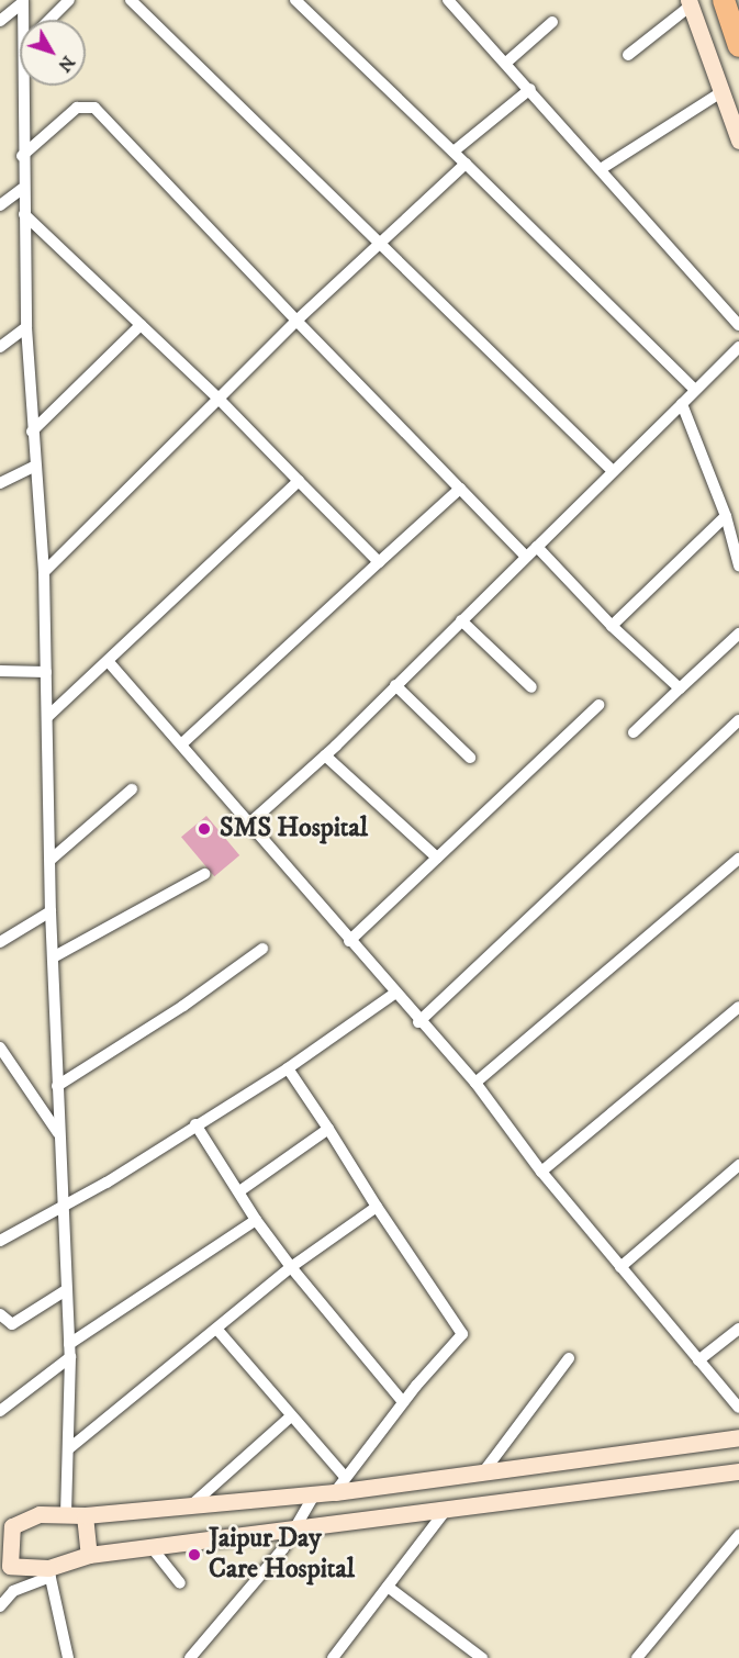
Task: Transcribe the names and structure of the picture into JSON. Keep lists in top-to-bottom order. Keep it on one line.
{"places":["SMS Hospital","Jaipur Day Care Hospital"],"north":"bottom right"}
